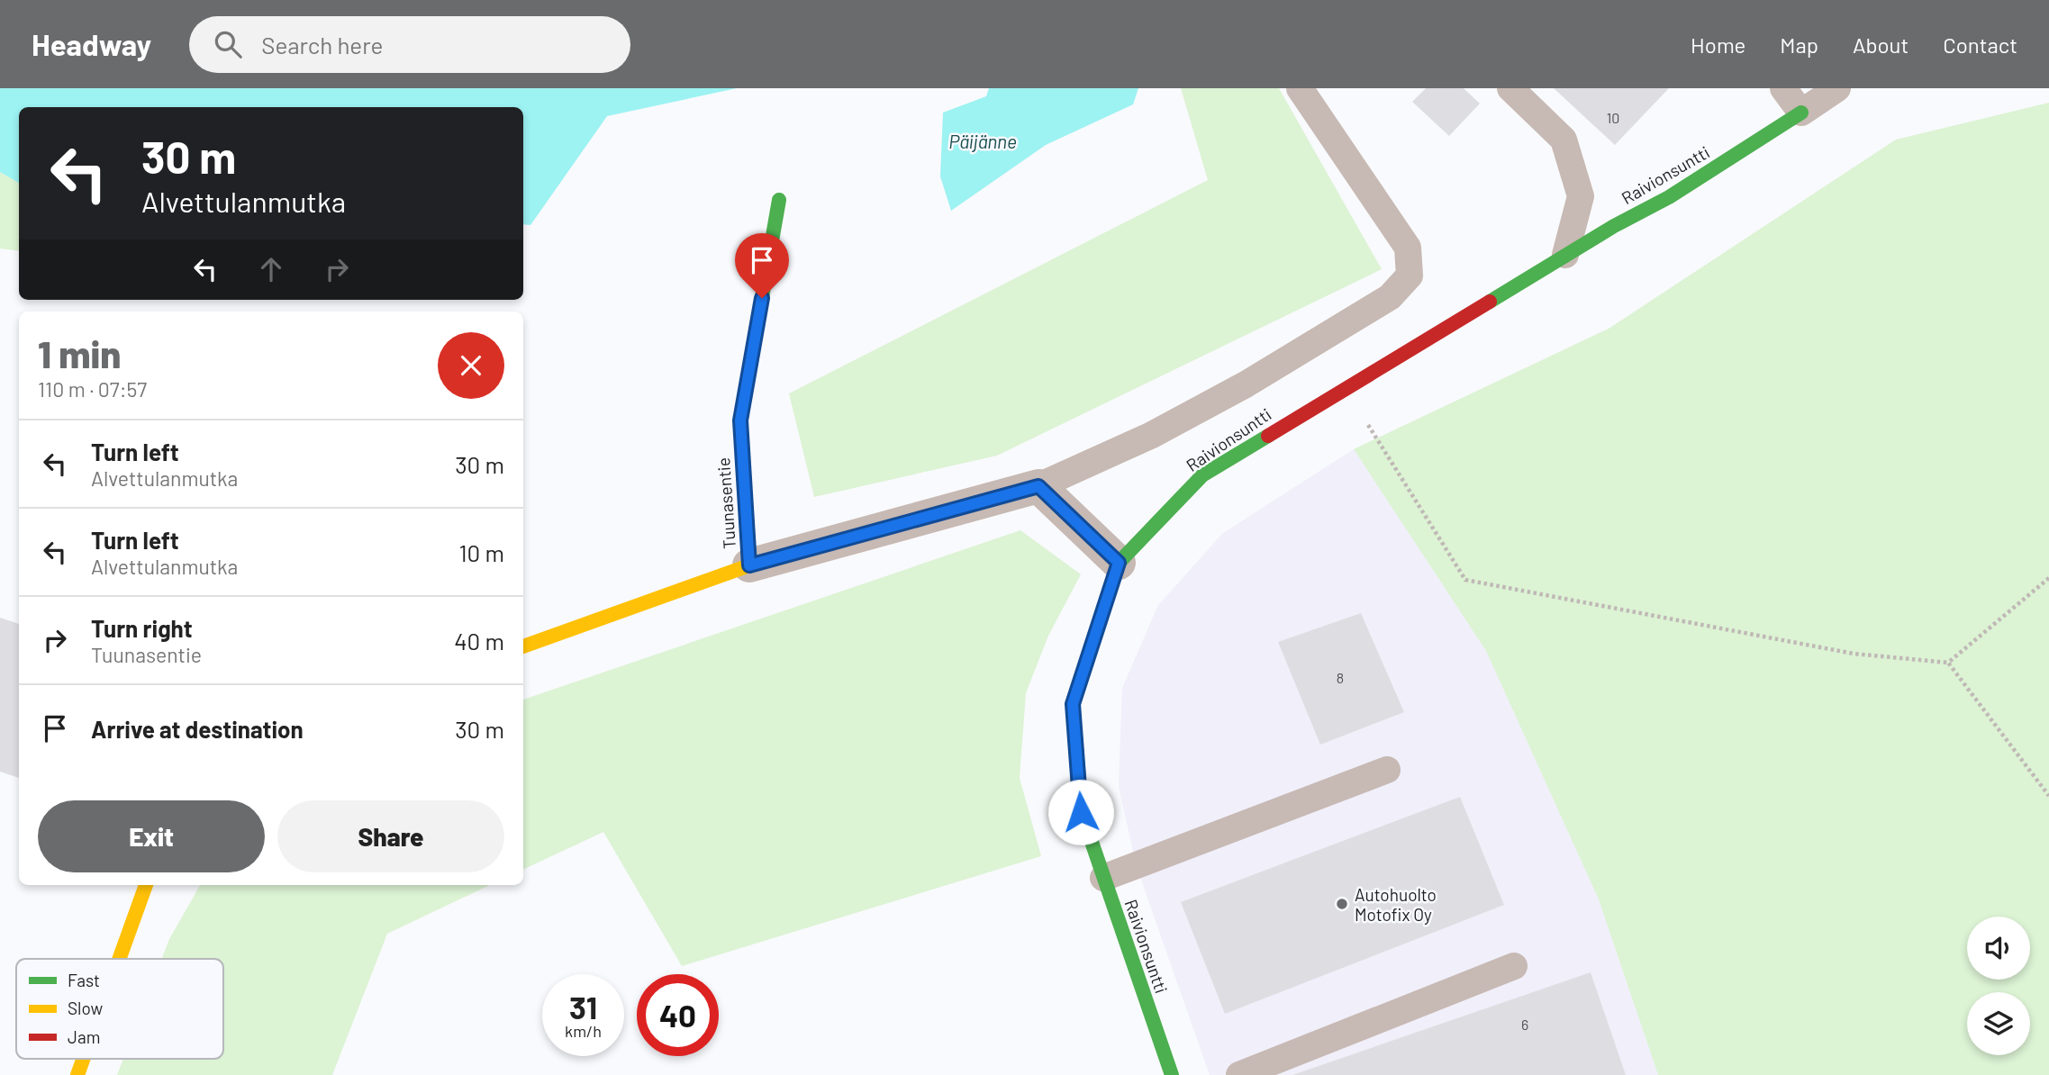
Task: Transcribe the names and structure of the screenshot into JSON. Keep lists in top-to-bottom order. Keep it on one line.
{"streets":{"street":["Raivionsuntti","Tuunasentie"]},"water":["Päijänne"],"places":["Autohuolto Motofix Oy"],"house_numbers":["10","8","6"],"legend":["Fast","Slow","Jam"],"page":{"header":"Headway","search":"Search here","nav":["Home","Map","About","Contact"],"turn":["30 m","Alvettulanmutka"],"heading":["1 min","110 m · 07:57"],"list":[{"name":"Turn left","note":"Alvettulanmutka","value":"30 m"},{"name":"Turn left","note":"Alvettulanmutka","value":"10 m"},{"name":"Turn right","note":"Tuunasentie","value":"40 m"},{"name":"Arrive at destination","value":"30 m"}],"buttons":["Exit","Share"],"speed":"31 km/h","limit":"40"}}
